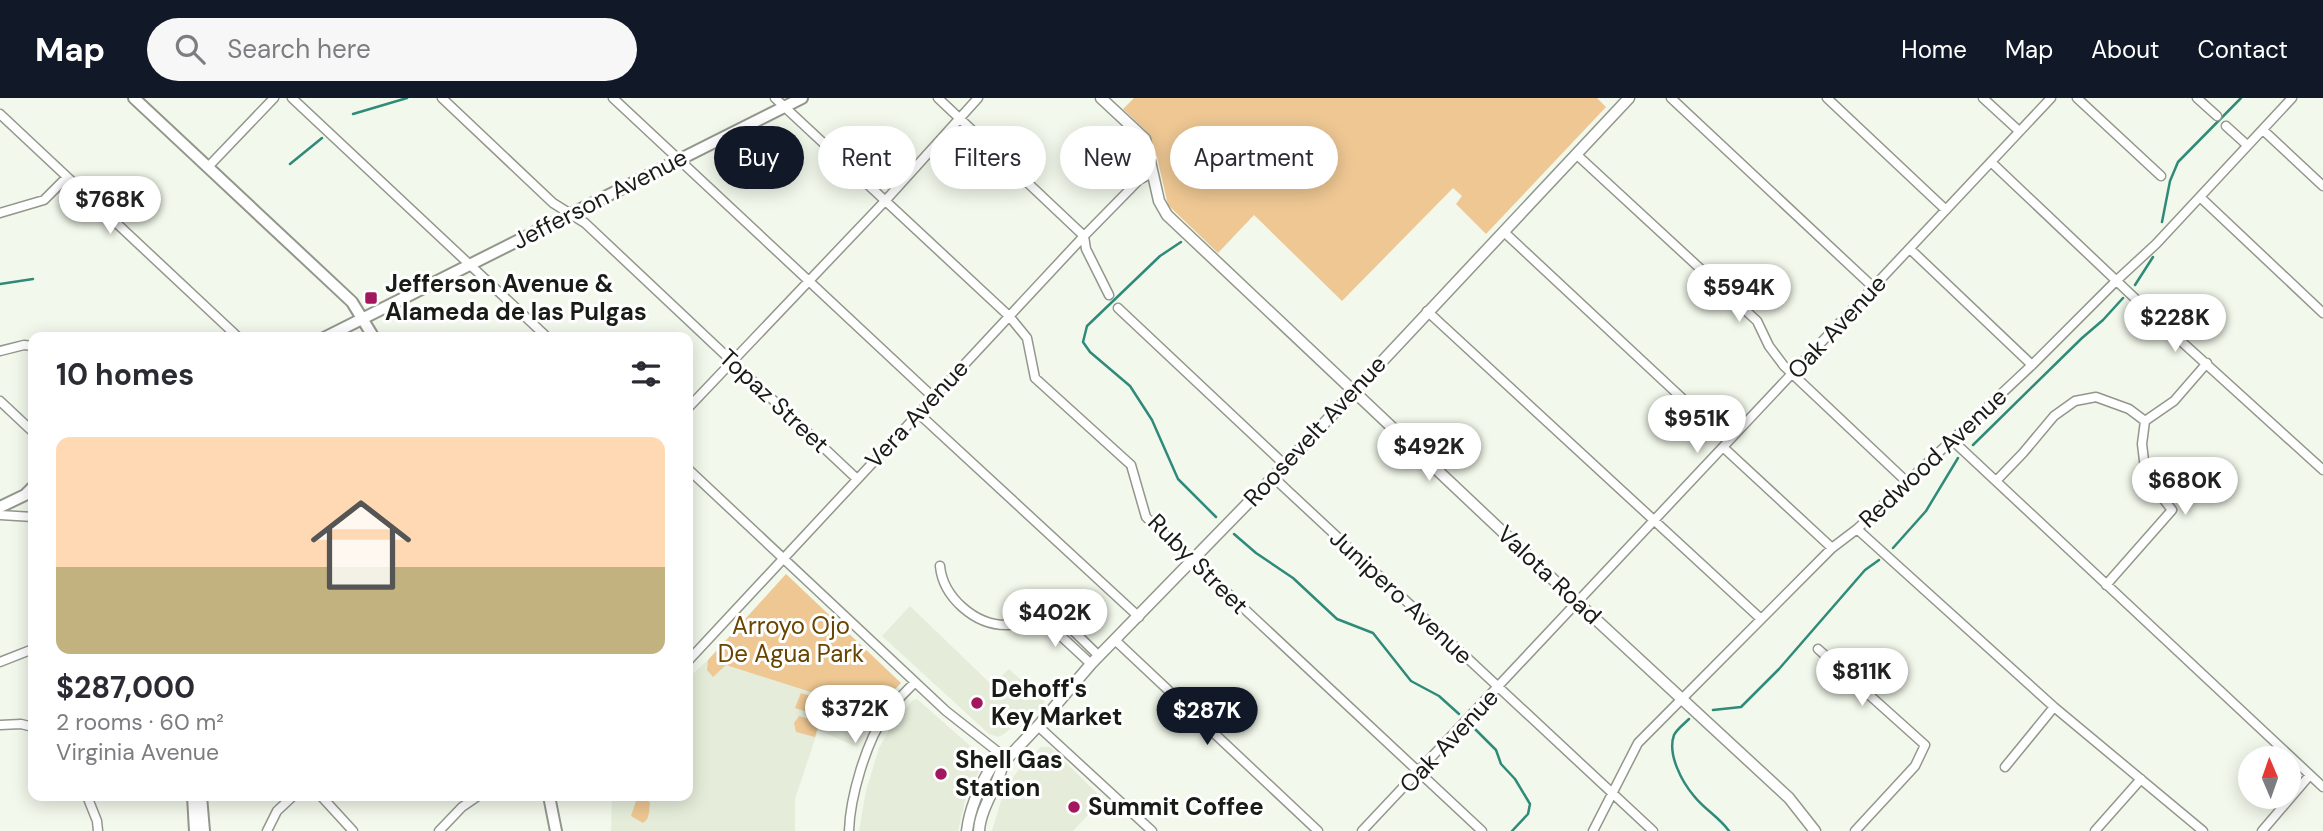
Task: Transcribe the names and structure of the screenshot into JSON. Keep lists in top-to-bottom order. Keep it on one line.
{"streets":{"main road":["Jefferson Avenue"],"street":["Oak Avenue","Topaz Street","Vera Avenue","Roosevelt Avenue","Redwood Avenue","Ruby Street","Valota Road","Junipero Avenue"]},"crossings":[["Jefferson Avenue","Topaz Street"],["Jefferson Avenue","Ruby Street"],["Oak Avenue","Ruby Street"],["Oak Avenue","Valota Road"],["Oak Avenue","Junipero Avenue"],["Topaz Street","Vera Avenue"],["Vera Avenue","Ruby Street"],["Roosevelt Avenue","Ruby Street"],["Roosevelt Avenue","Valota Road"],["Roosevelt Avenue","Junipero Avenue"],["Redwood Avenue","Valota Road"],["Redwood Avenue","Junipero Avenue"]],"parks":["Arroyo Ojo De Agua Park"],"places":{"transit":["Jefferson Avenue & Alameda de las Pulgas"],"other":["Dehoff's Key Market","Shell Gas Station","Summit Coffee"]},"north":"top","page":{"header":"Map","search":"Search here","nav":["Home","Map","About","Contact"],"chip":["Buy","Rent","Filters","New","Apartment"],"price":["$768K","$594K","$228K","$951K","$492K","$680K","$402K","$811K","$372K","$287K"],"heading":"10 homes","list":[{"name":"$287,000","note":"2 rooms · 60 m² · Virginia Avenue"}]}}
